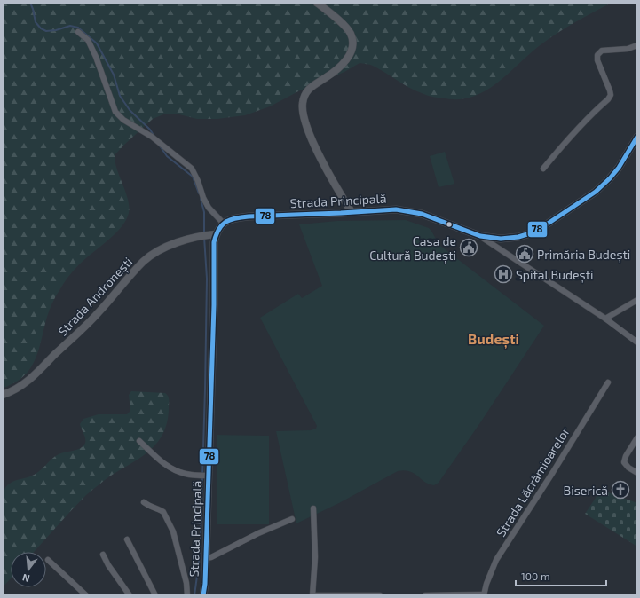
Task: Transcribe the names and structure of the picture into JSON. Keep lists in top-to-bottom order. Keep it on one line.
{"streets":{"main road":["Strada Principală","Strada Andronești"],"street":["Strada Lăcrămioarelor"]},"crossings":[["Strada Principală","Strada Andronești"]],"districts":["Budești"],"places":{"public building":["Casa de Cultură Budești","Primăria Budești"],"hospital":["Spital Budești"],"church":["Biserică"]},"lines":["transit line 78"],"scale_bar":"100 m","north":"bottom"}
